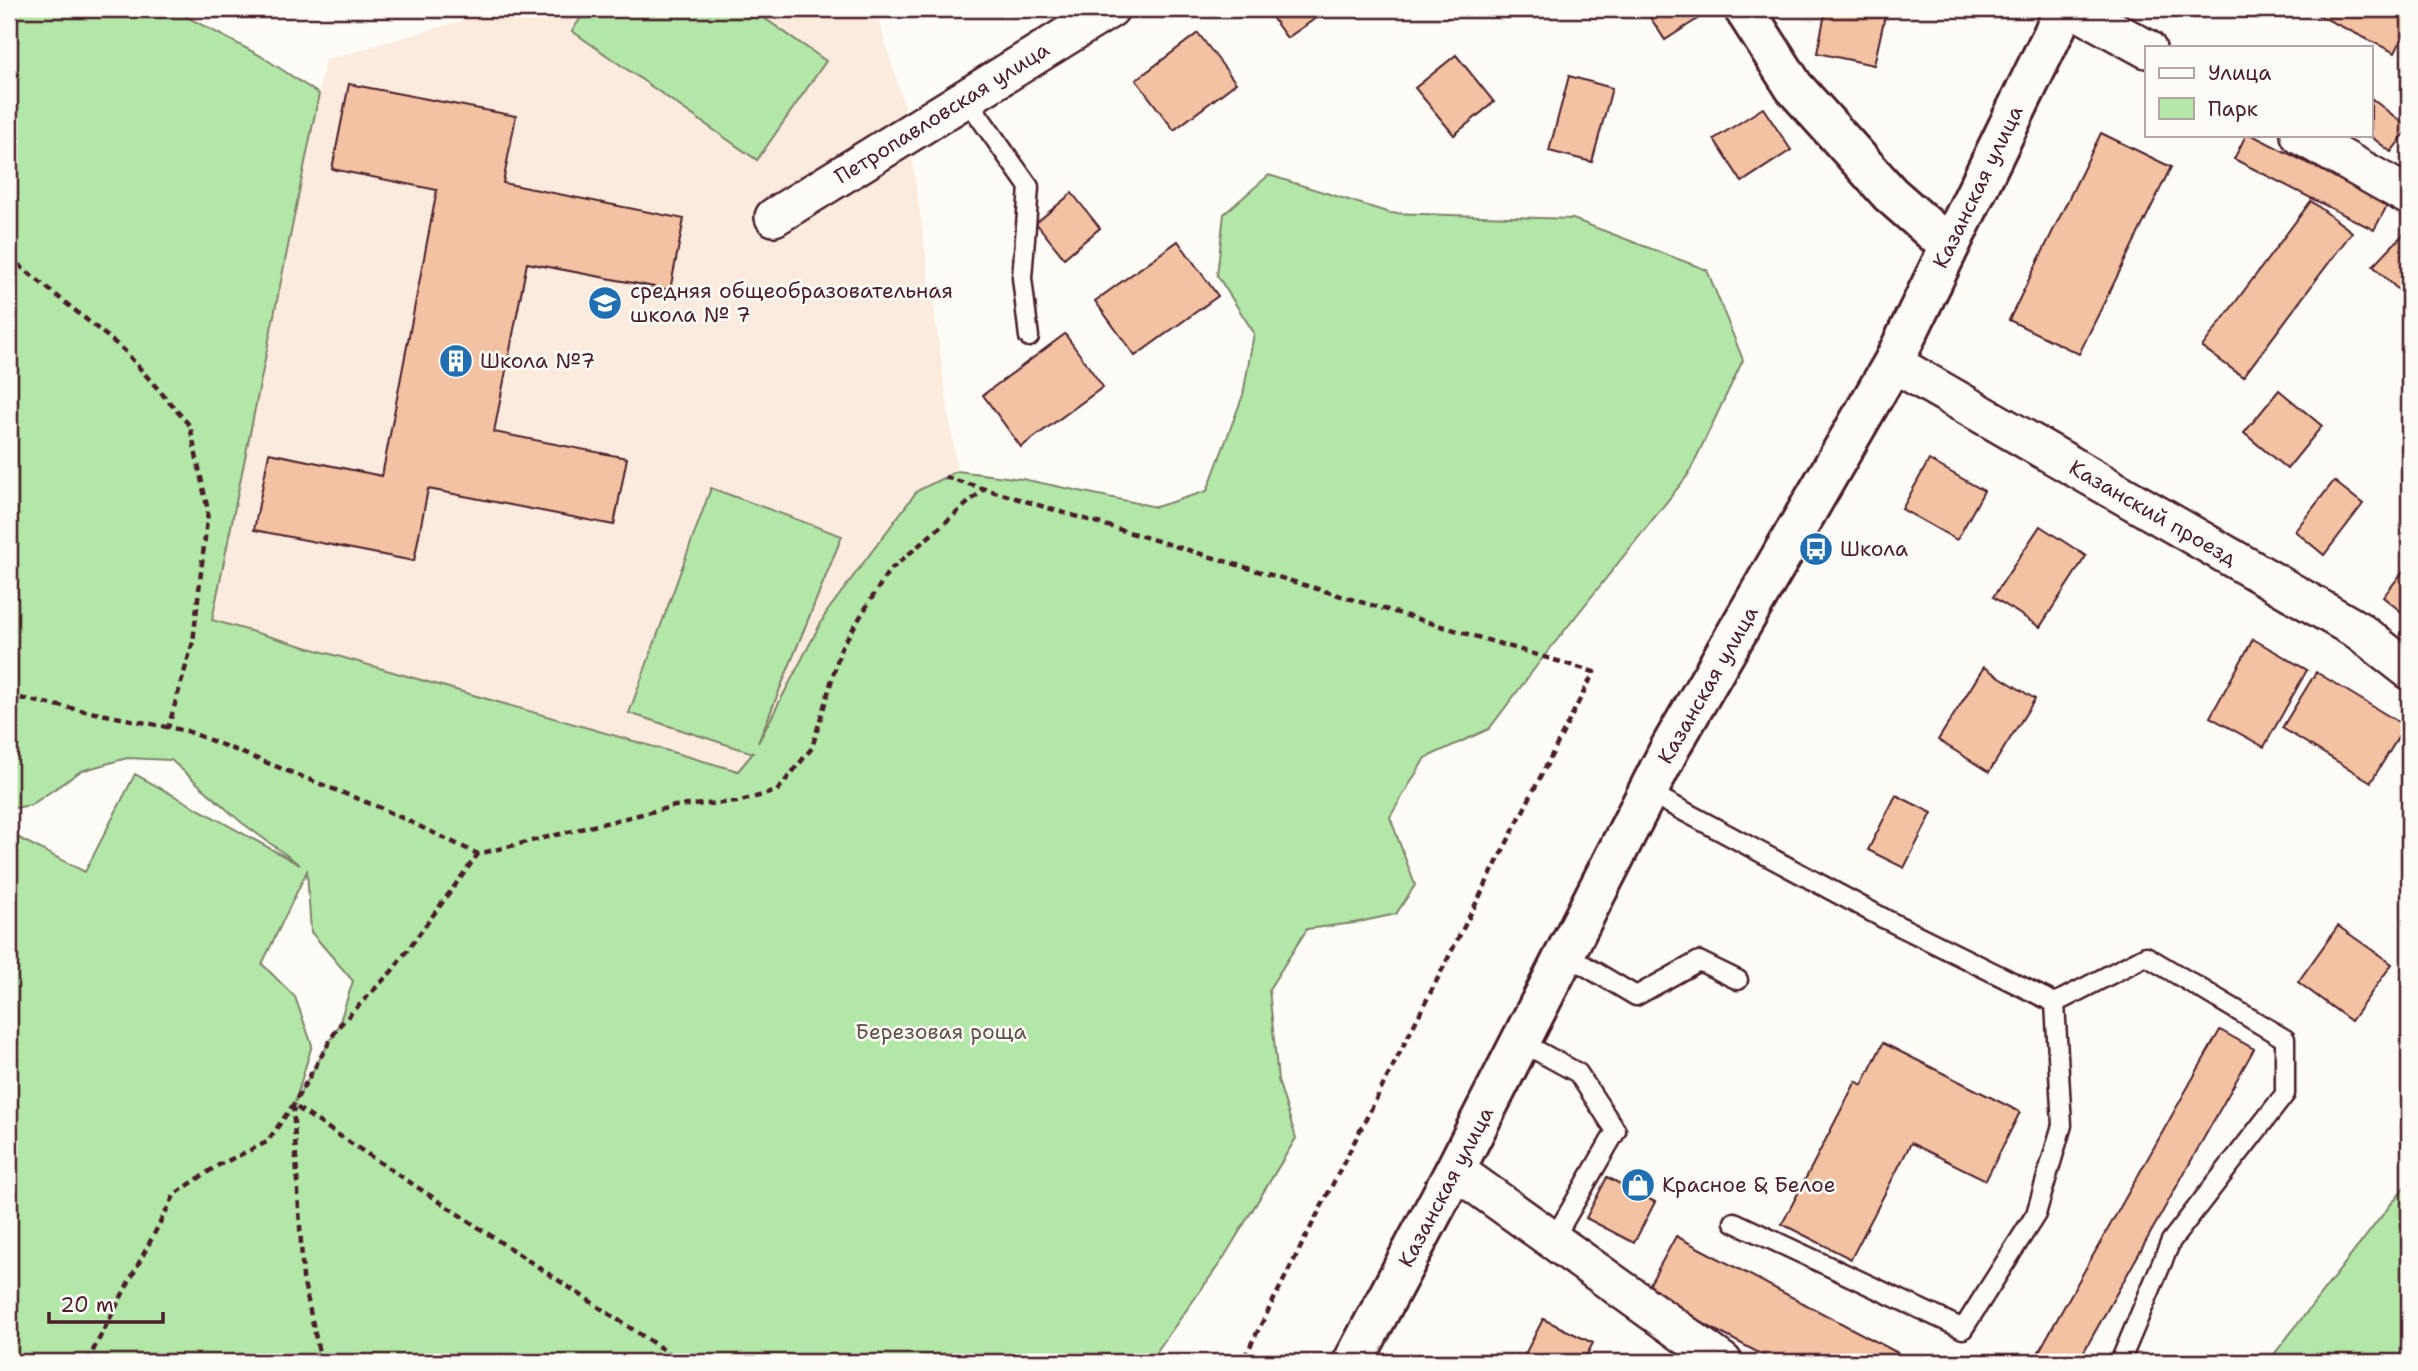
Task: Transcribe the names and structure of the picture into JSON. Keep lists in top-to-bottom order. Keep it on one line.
{"streets":{"main road":["Казанская улица"],"street":["Петропавловская улица","Казанский проезд"]},"crossings":[["Казанская улица","Казанский проезд"]],"parks":["Березовая роща"],"places":{"school or university":["средняя общеобразовательная школа № 7"],"building":["Школа №7"],"bus stop":["Школа"],"shop":["Красное & Белое"]},"legend":["Улица","Парк"],"scale_bar":"20 m"}
